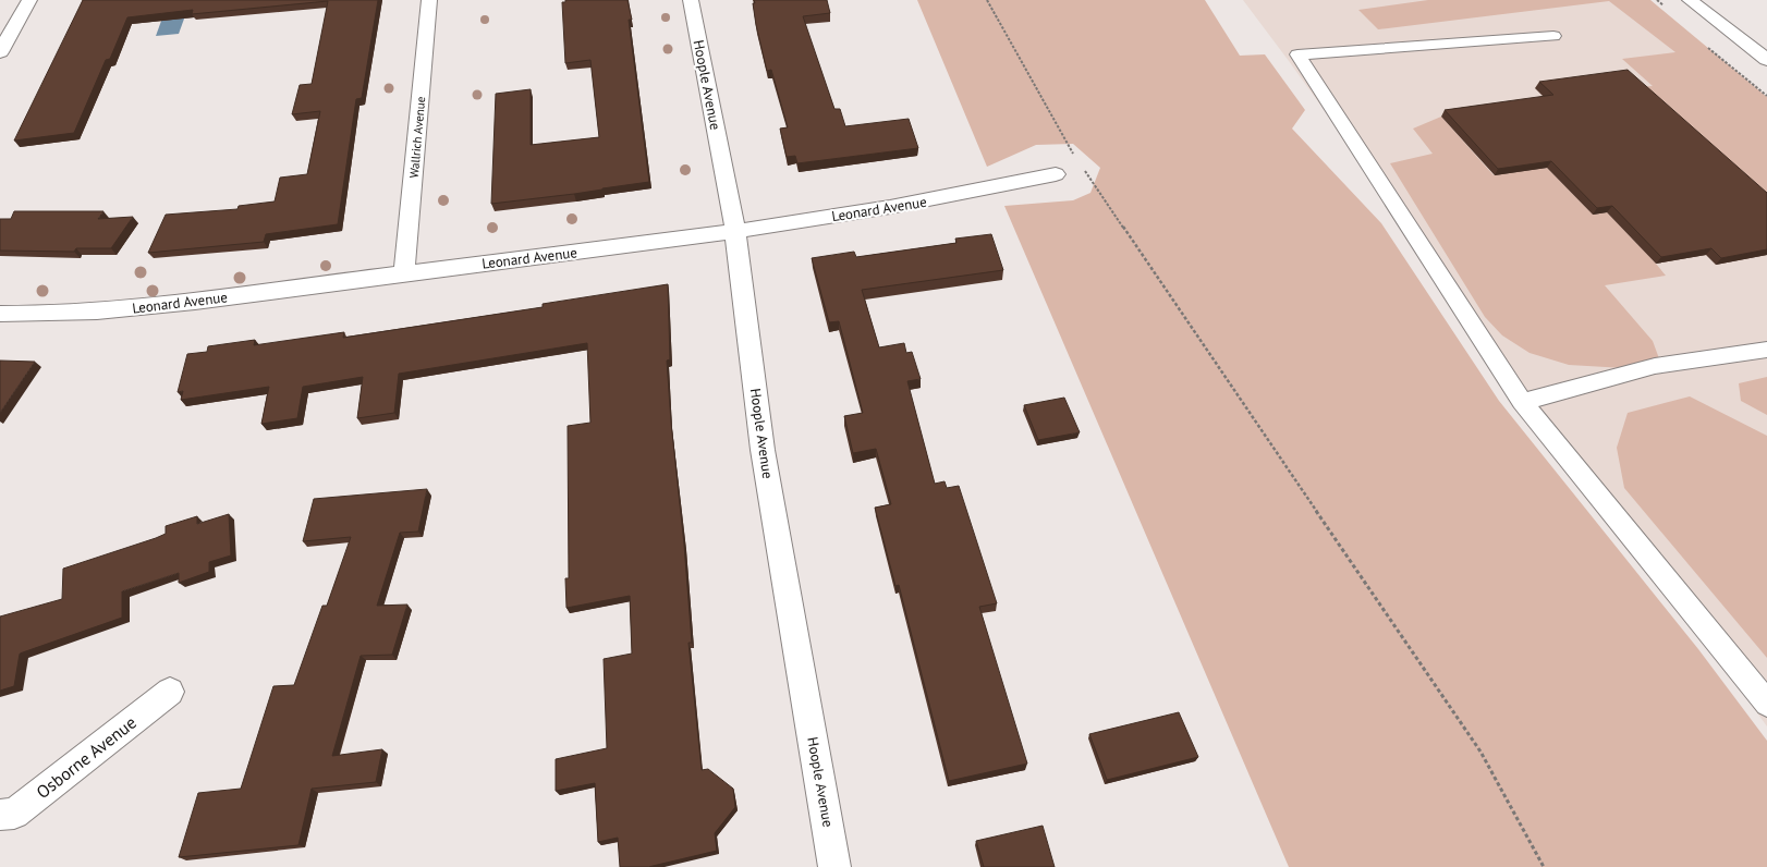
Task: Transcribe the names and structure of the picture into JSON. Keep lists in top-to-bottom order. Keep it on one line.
{"streets":{"street":["Hoople Avenue","Wallrich Avenue","Leonard Avenue","Osborne Avenue"]},"crossings":[["Hoople Avenue","Leonard Avenue"],["Wallrich Avenue","Leonard Avenue"]]}
